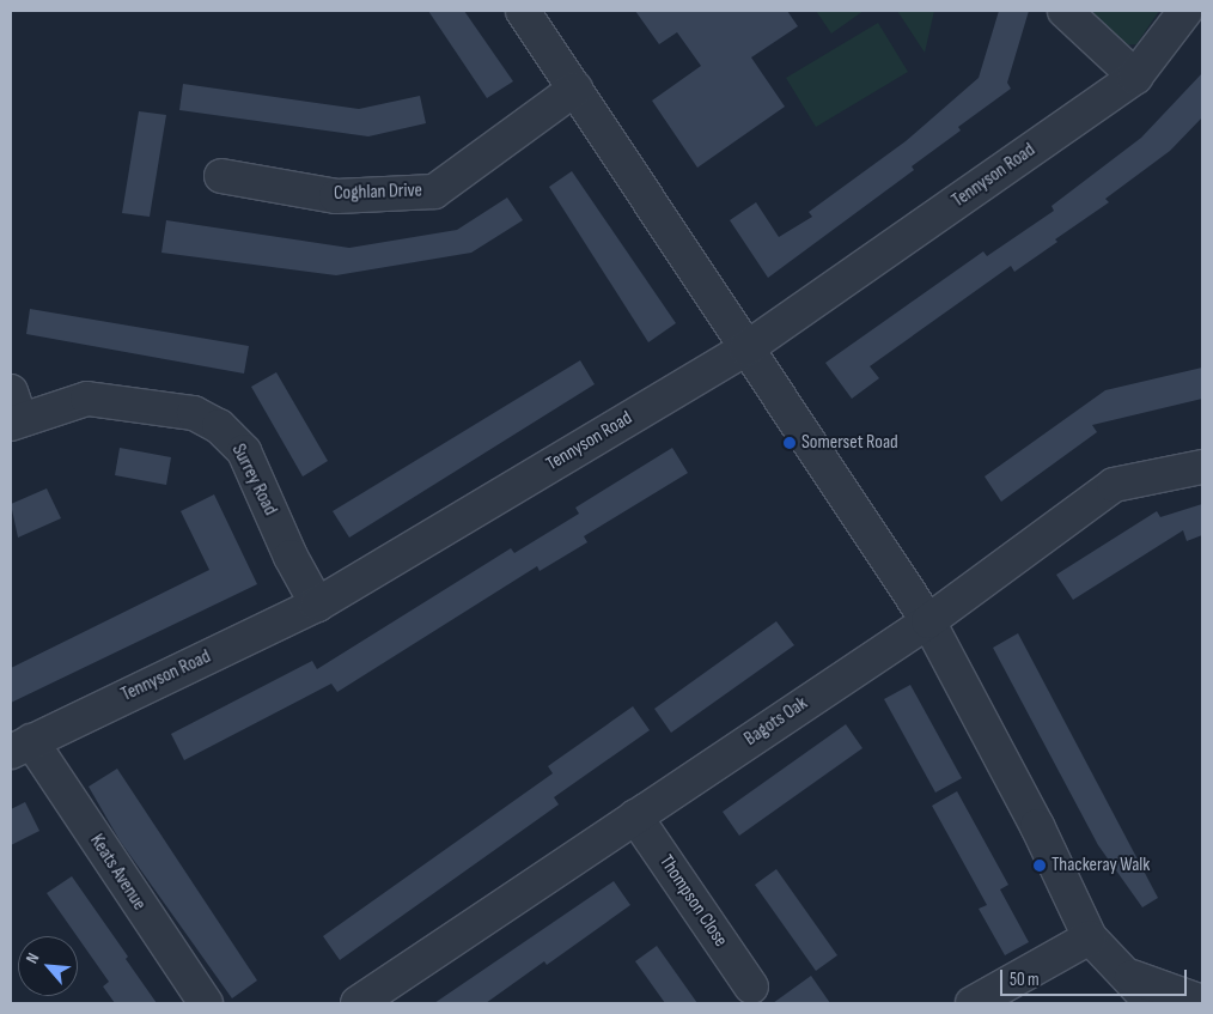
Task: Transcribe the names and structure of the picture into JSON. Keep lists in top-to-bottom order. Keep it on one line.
{"streets":{"street":["Tennyson Road","Coghlan Drive","Surrey Road","Bagots Oak","Keats Avenue","Thompson Close"]},"crossings":[["Tennyson Road","Surrey Road"],["Tennyson Road","Keats Avenue"],["Bagots Oak","Thompson Close"]],"places":["Somerset Road","Thackeray Walk"],"scale_bar":"50 m","north":"top left"}
